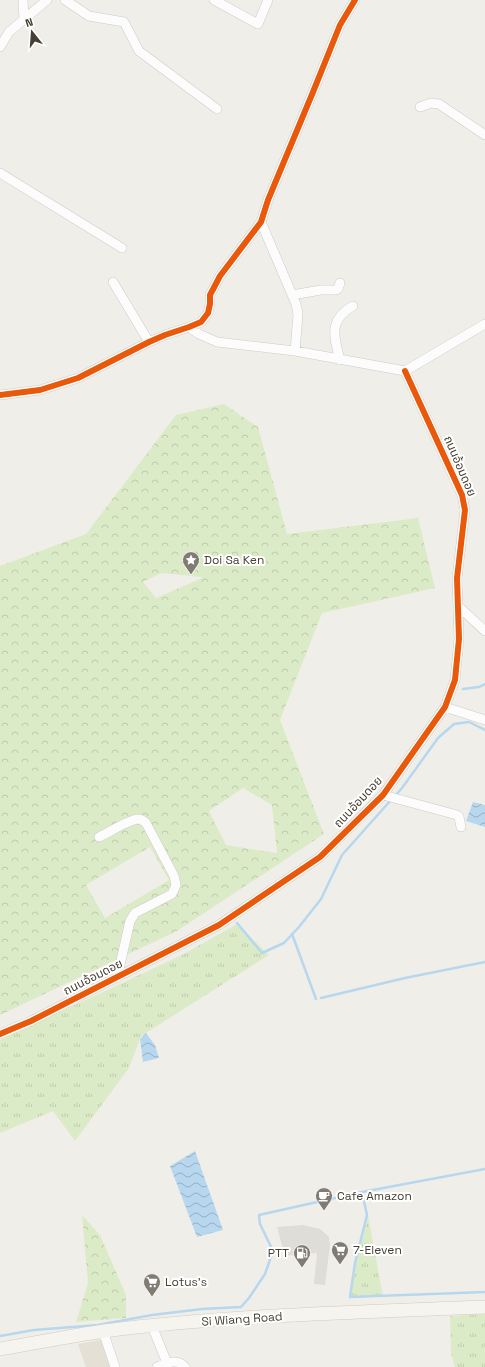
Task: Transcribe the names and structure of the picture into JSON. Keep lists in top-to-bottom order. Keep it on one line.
{"streets":{"main road":["Si Wiang Road"],"street":["ถนนอ้อมดอย"]},"places":{"place":["Doi Sa Ken"],"cafe":["Cafe Amazon"],"supermarket":["7-Eleven","Lotus's"],"fuel station":["PTT"]},"north":"top"}
